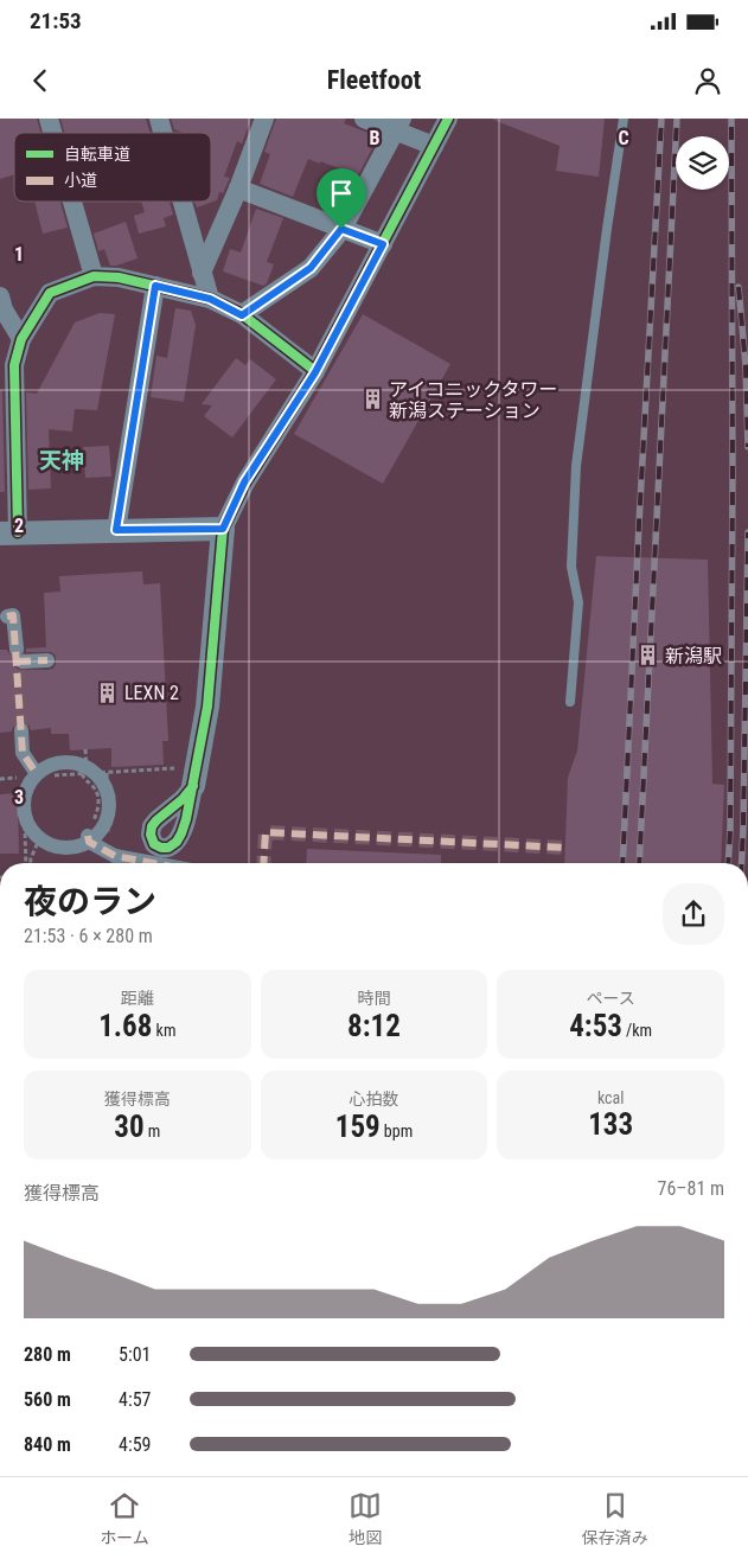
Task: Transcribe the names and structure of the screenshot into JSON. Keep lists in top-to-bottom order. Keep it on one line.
{"districts":["天神"],"places":{"building":["アイコニックタワー 新潟ステーション","新潟駅","LEXN 2"]},"legend":["自転車道","小道"],"page":{"status":"21:53","header":"Fleetfoot","heading":["夜のラン","21:53 · 6 × 280 m"],"stats":[["距離","1.68 km"],["時間","8:12"],["ペース","4:53 /km"],["獲得標高","30 m"],["心拍数","159 bpm"],["kcal","133"]],"chart":["獲得標高","76–81 m"],"list":[{"name":"280 m","note":"5:01"},{"name":"560 m","note":"4:57"},{"name":"840 m","note":"4:59"}],"tabs":["ホーム","地図","保存済み"]},"grid":{"columns":["B","C"],"rows":["1","2","3"]}}
